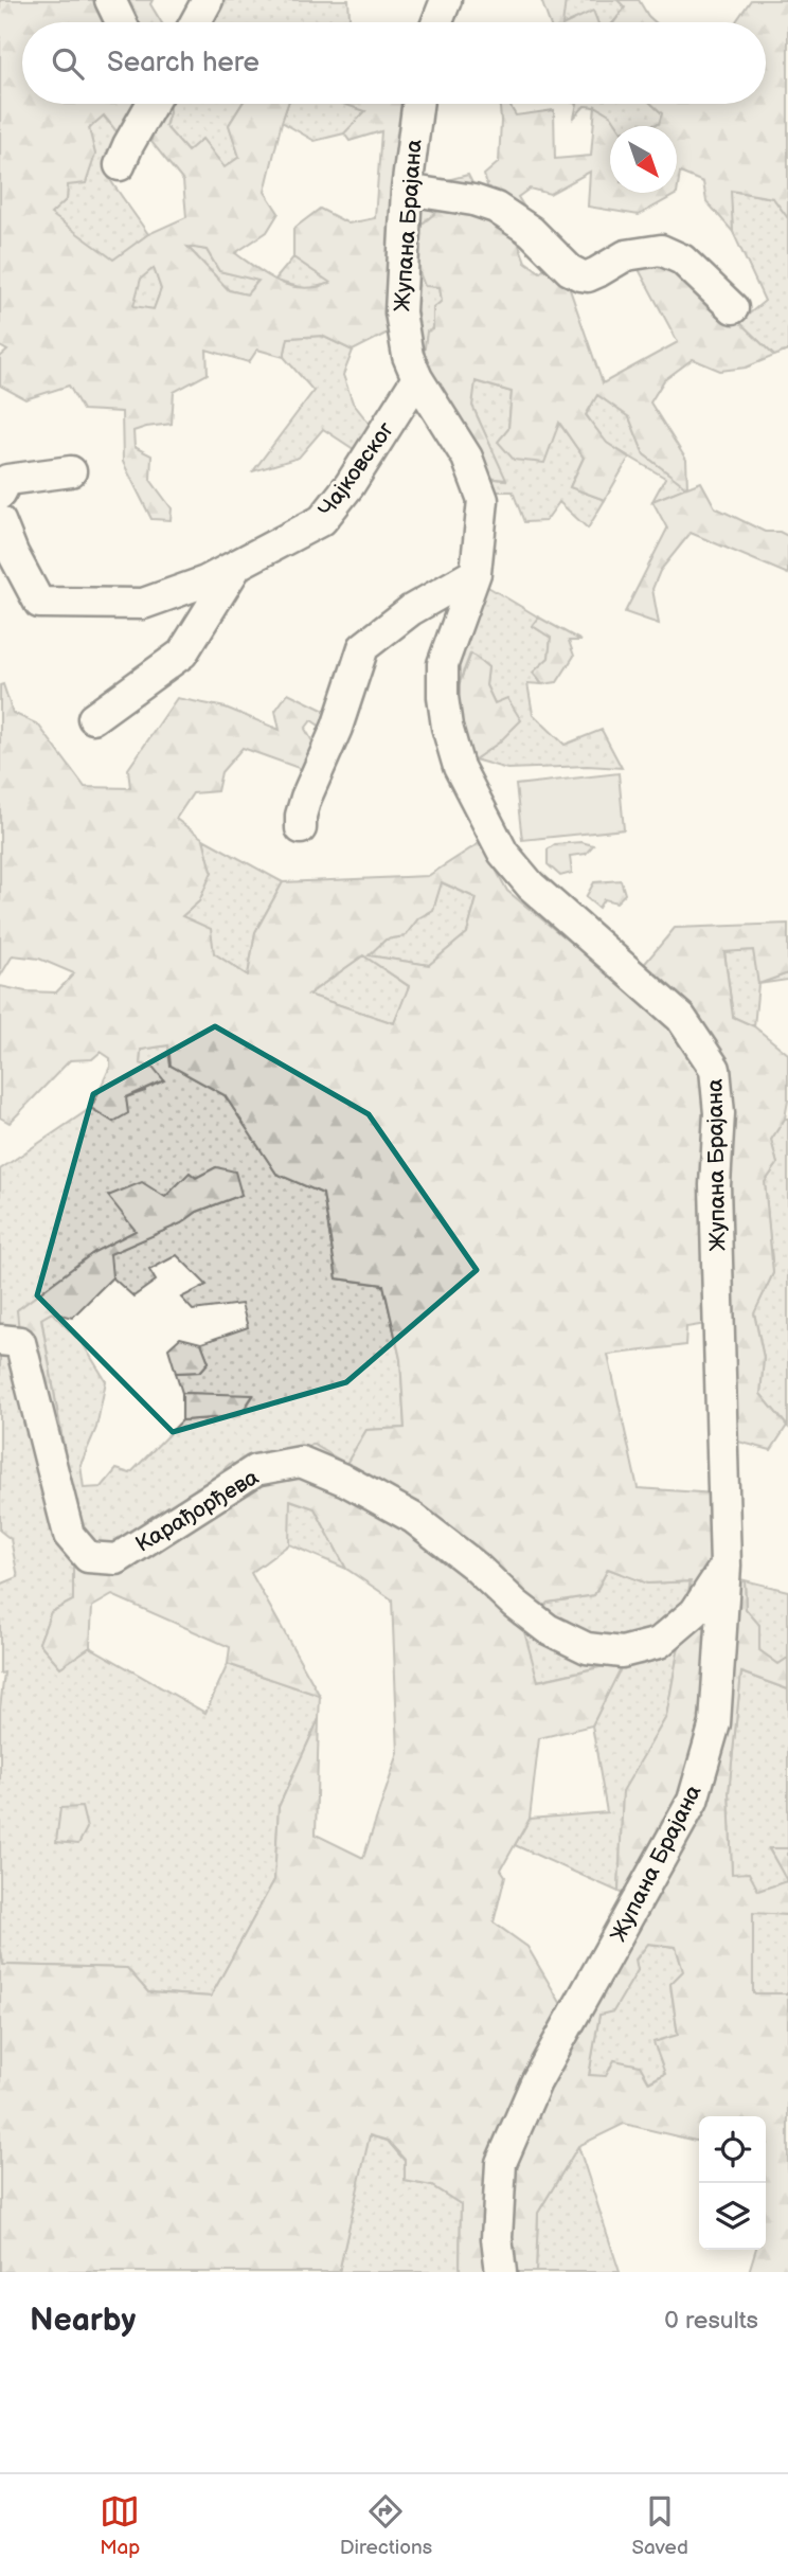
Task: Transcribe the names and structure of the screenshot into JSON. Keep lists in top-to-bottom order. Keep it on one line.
{"streets":{"street":["Жупана Брајана","Чајковског","Карађорђева"]},"crossings":[["Жупана Брајана","Чајковског"],["Жупана Брајана","Карађорђева"]],"north":"bottom right","page":{"search":"Search here","heading":["Nearby","0 results"],"nav":["Map","Directions","Saved"]}}
